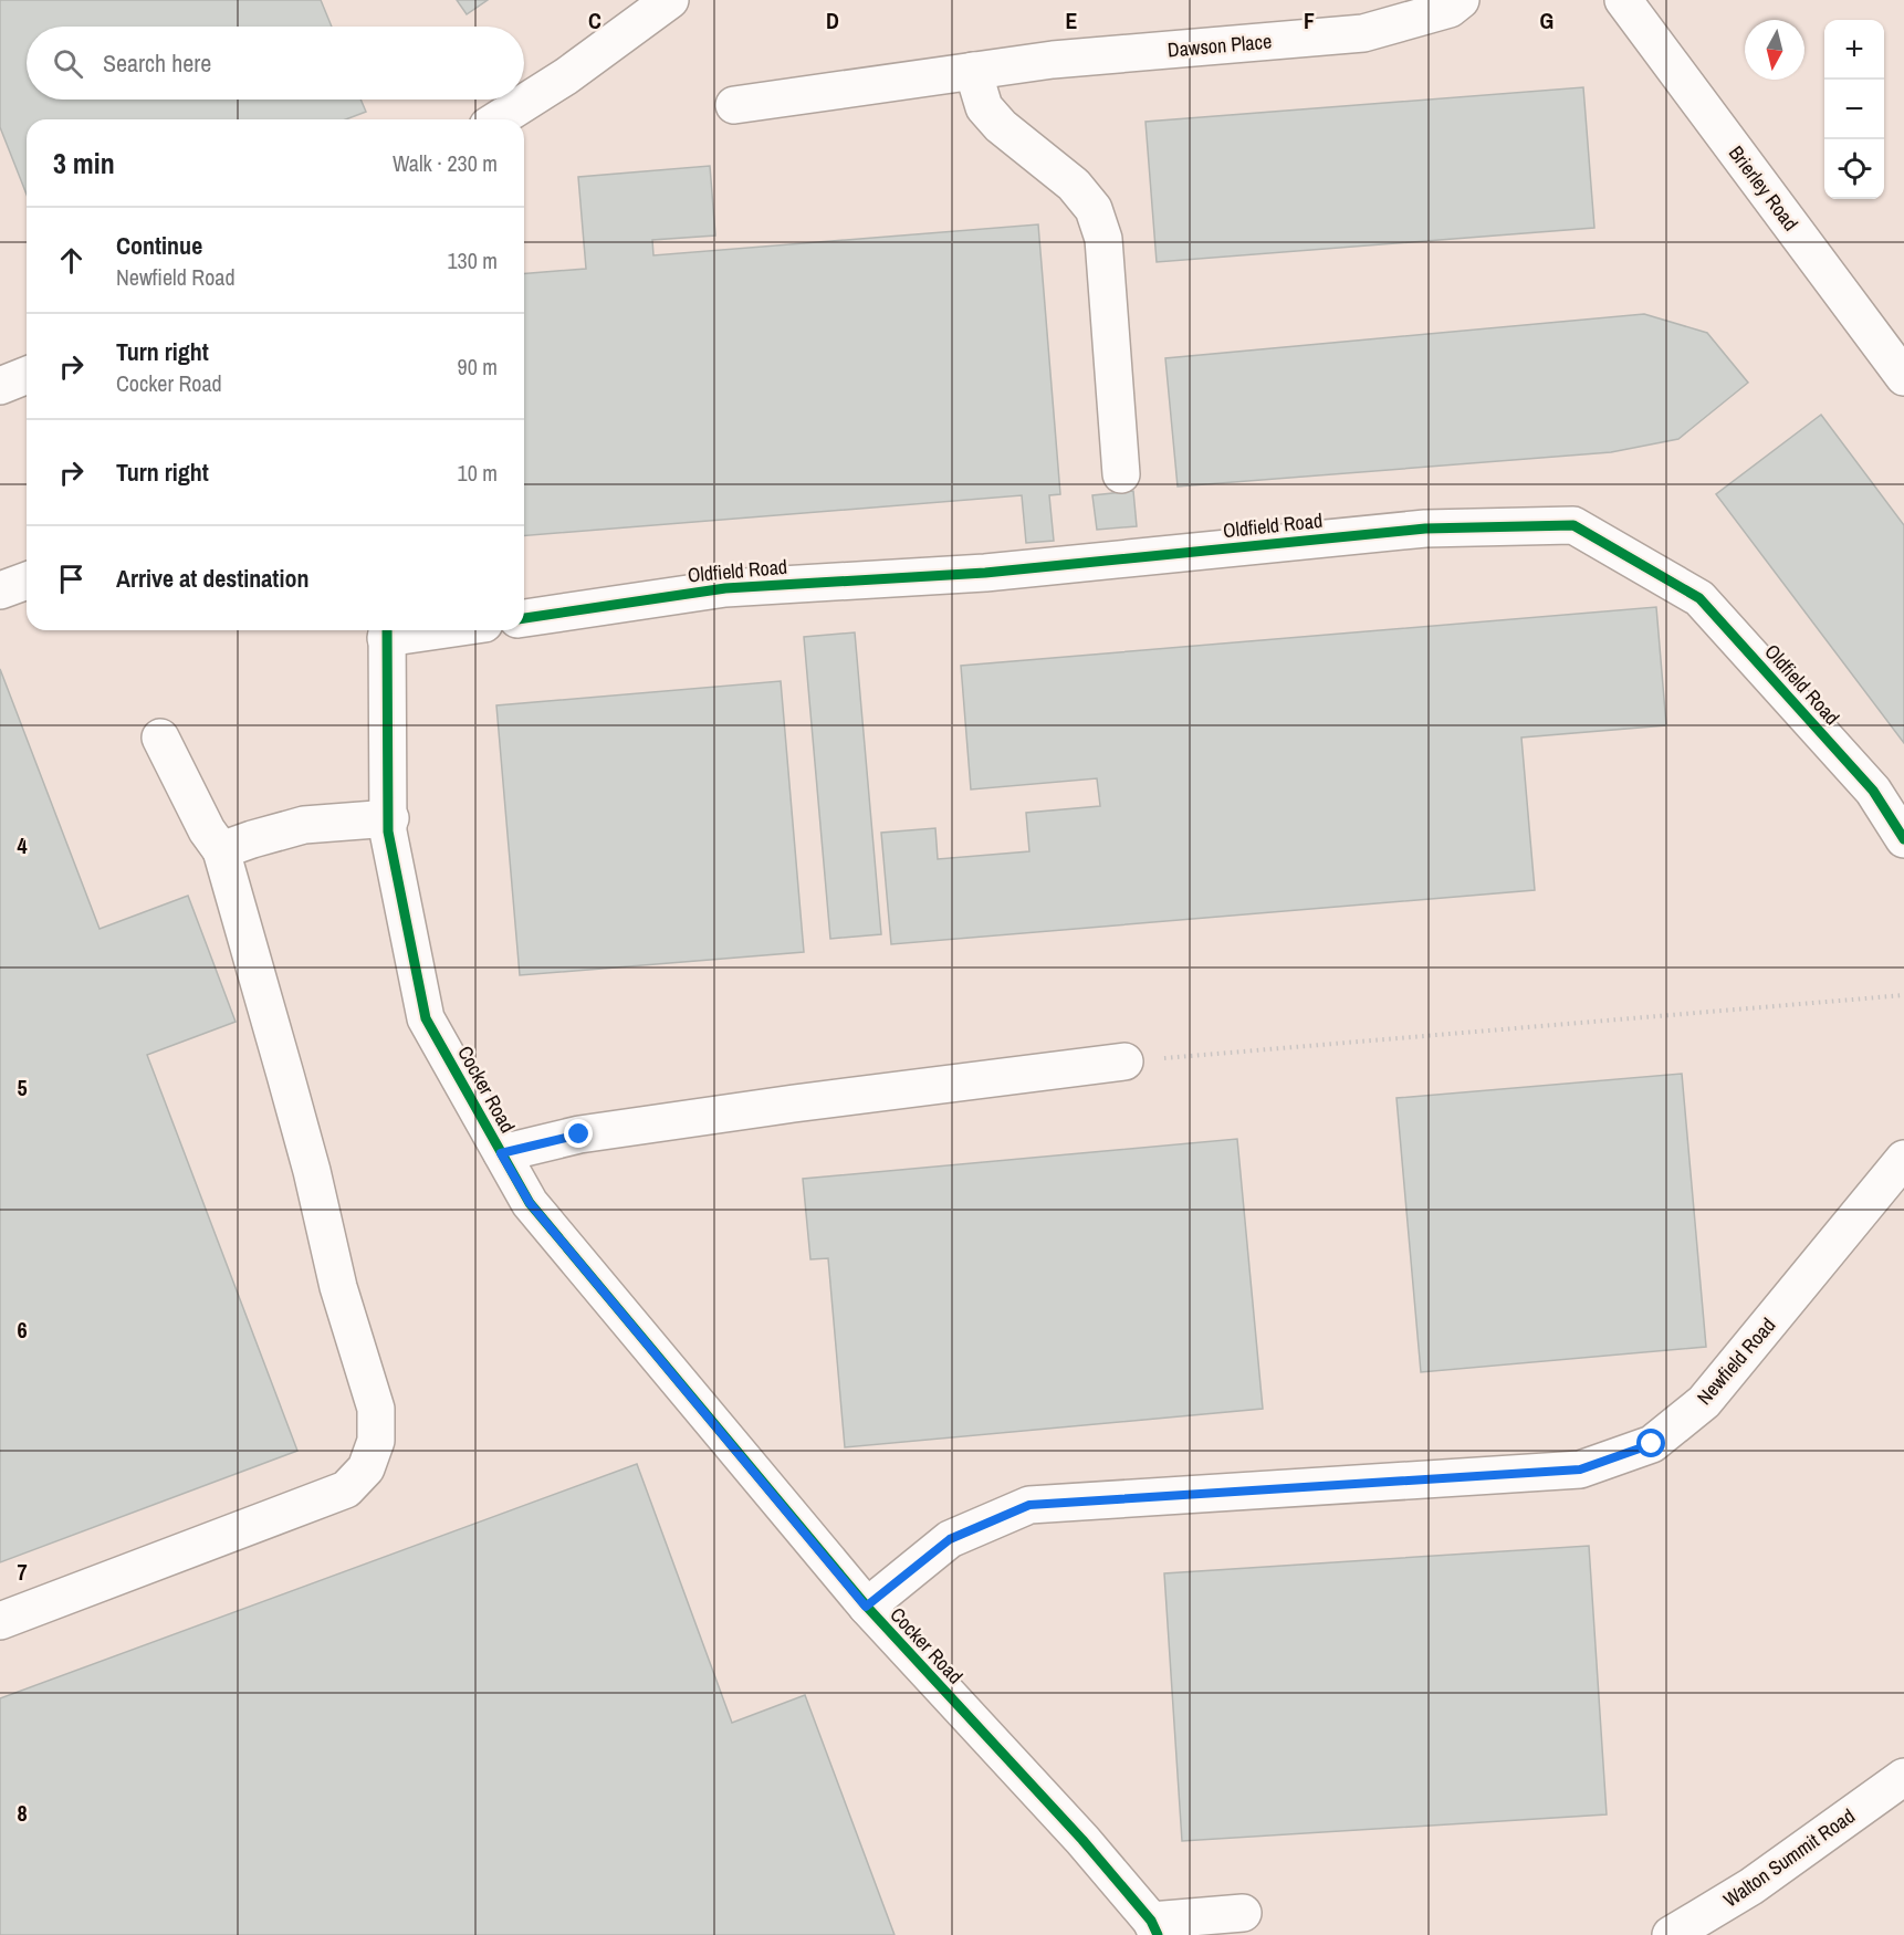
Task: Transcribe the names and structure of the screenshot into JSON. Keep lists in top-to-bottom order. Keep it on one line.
{"streets":{"street":["Dawson Place","Brierley Road","Oldfield Road","Cocker Road","Newfield Road","Walton Summit Road"]},"crossings":[["Cocker Road","Newfield Road"]],"north":"bottom","page":{"map_buttons":["+","−"],"search":"Search here","heading":["3 min","Walk · 230 m"],"list":[["Continue","Newfield Road","130 m"],["Turn right","Cocker Road","90 m"],["Turn right","10 m"],"Arrive at destination"]},"grid":{"columns":["C","D","E","F","G"],"rows":["4","5","6","7","8"]}}
